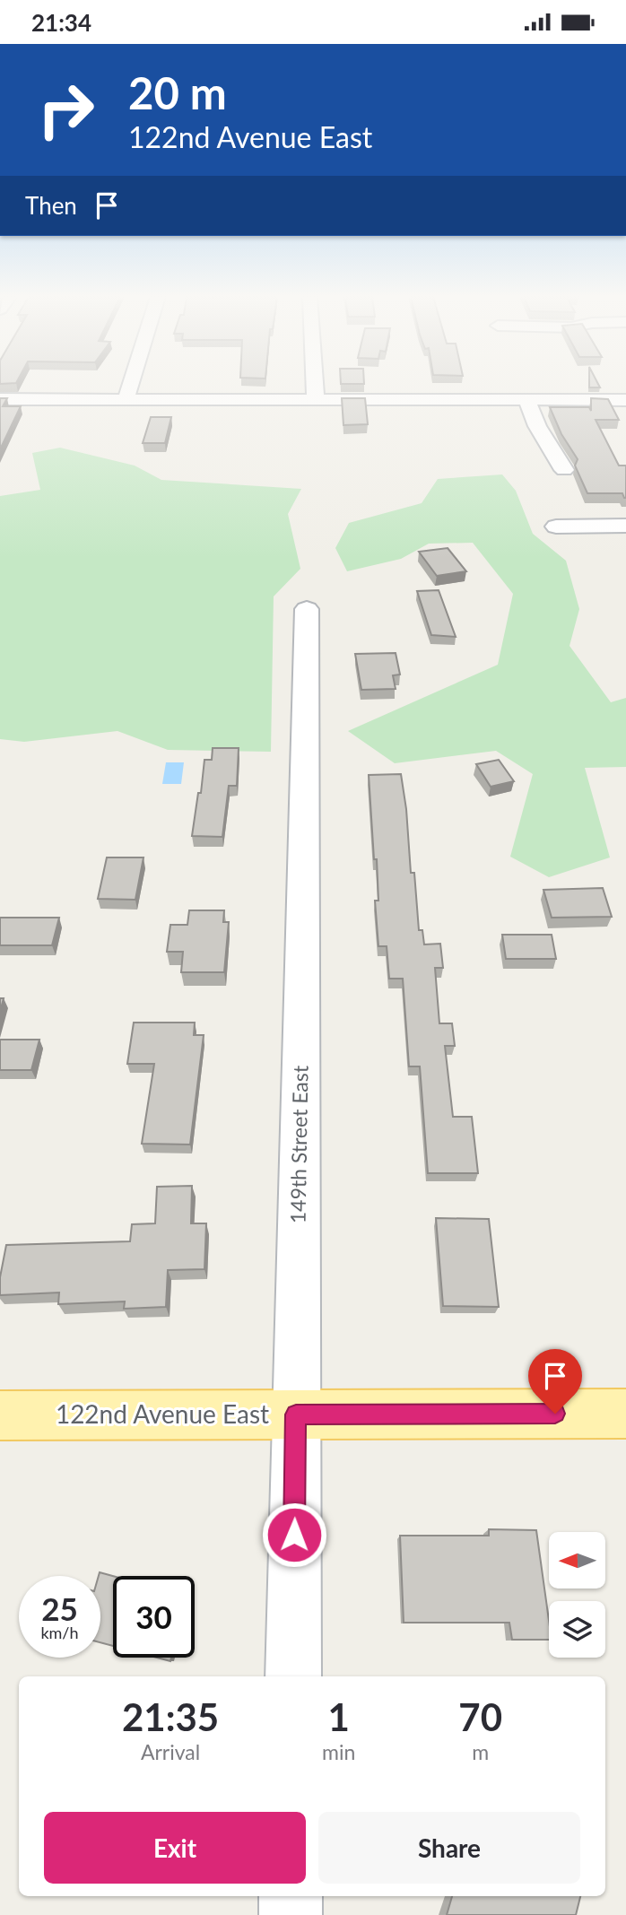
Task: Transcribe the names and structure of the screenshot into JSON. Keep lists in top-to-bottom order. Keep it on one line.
{"streets":{"main road":["122nd Avenue East"],"street":["149th Street East"]},"crossings":[["149th Street East","122nd Avenue East"]],"north":"left","page":{"status":"21:34","turn":["20 m","122nd Avenue East"],"then":"Then","speed":"25 km/h","limit":"30","eta":["21:35","Arrival","1","min","70","m"],"buttons":["Exit","Share"]}}
